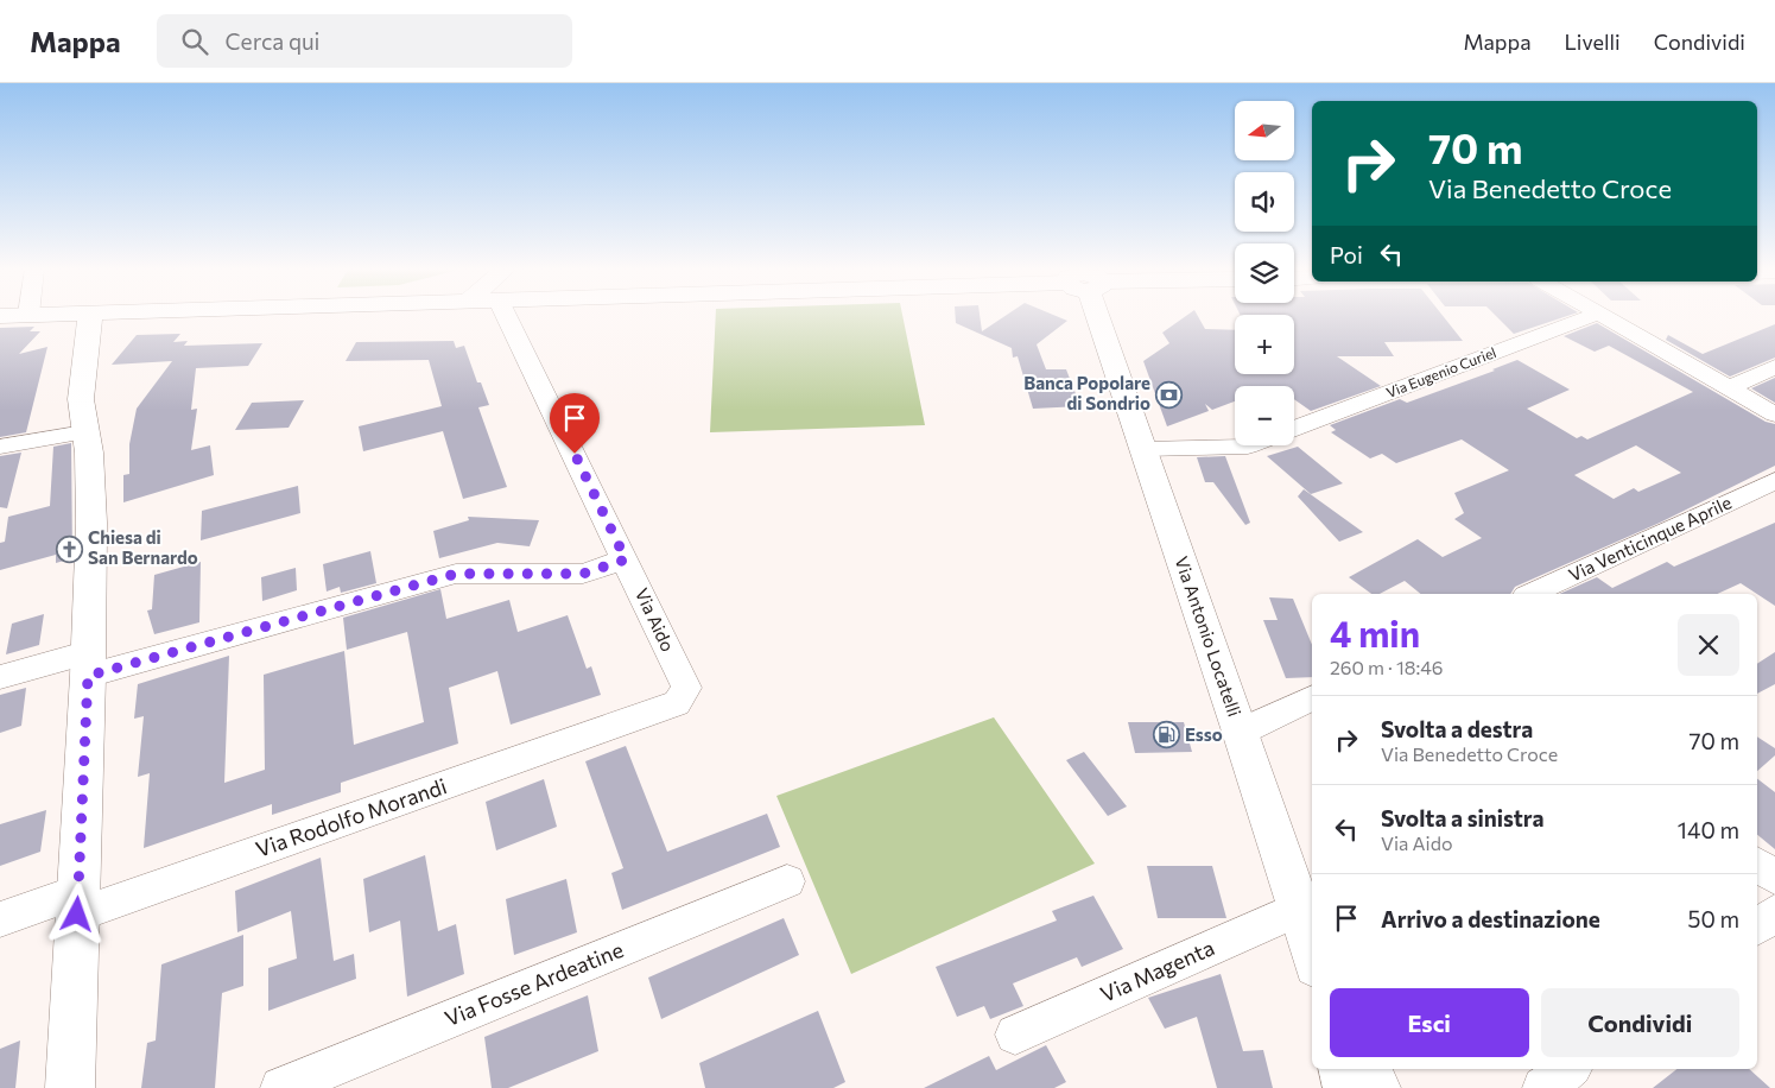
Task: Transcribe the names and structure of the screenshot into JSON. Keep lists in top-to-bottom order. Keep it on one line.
{"streets":{"main road":["Via Antonio Locatelli"],"street":["Via Eugenio Curiel","Via Venticinque Aprile","Via Aido","Via Rodolfo Morandi","Via Magenta","Via Fosse Ardeatine"]},"crossings":[["Via Aido","Via Rodolfo Morandi"],["Via Antonio Locatelli","Via Magenta"]],"places":{"bank":["Banca Popolare di Sondrio"],"church":["Chiesa di San Bernardo"],"fuel station":["Esso"]},"north":"left","page":{"header":"Mappa","search":"Cerca qui","nav":["Mappa","Livelli","Condividi"],"map_buttons":["+","−"],"turn":["70 m","Via Benedetto Croce"],"then":"Poi","heading":["4 min","260 m · 18:46"],"list":[{"name":"Svolta a destra","note":"Via Benedetto Croce","value":"70 m"},{"name":"Svolta a sinistra","note":"Via Aido","value":"140 m"},{"name":"Arrivo a destinazione","value":"50 m"}],"buttons":["Esci","Condividi"]}}
